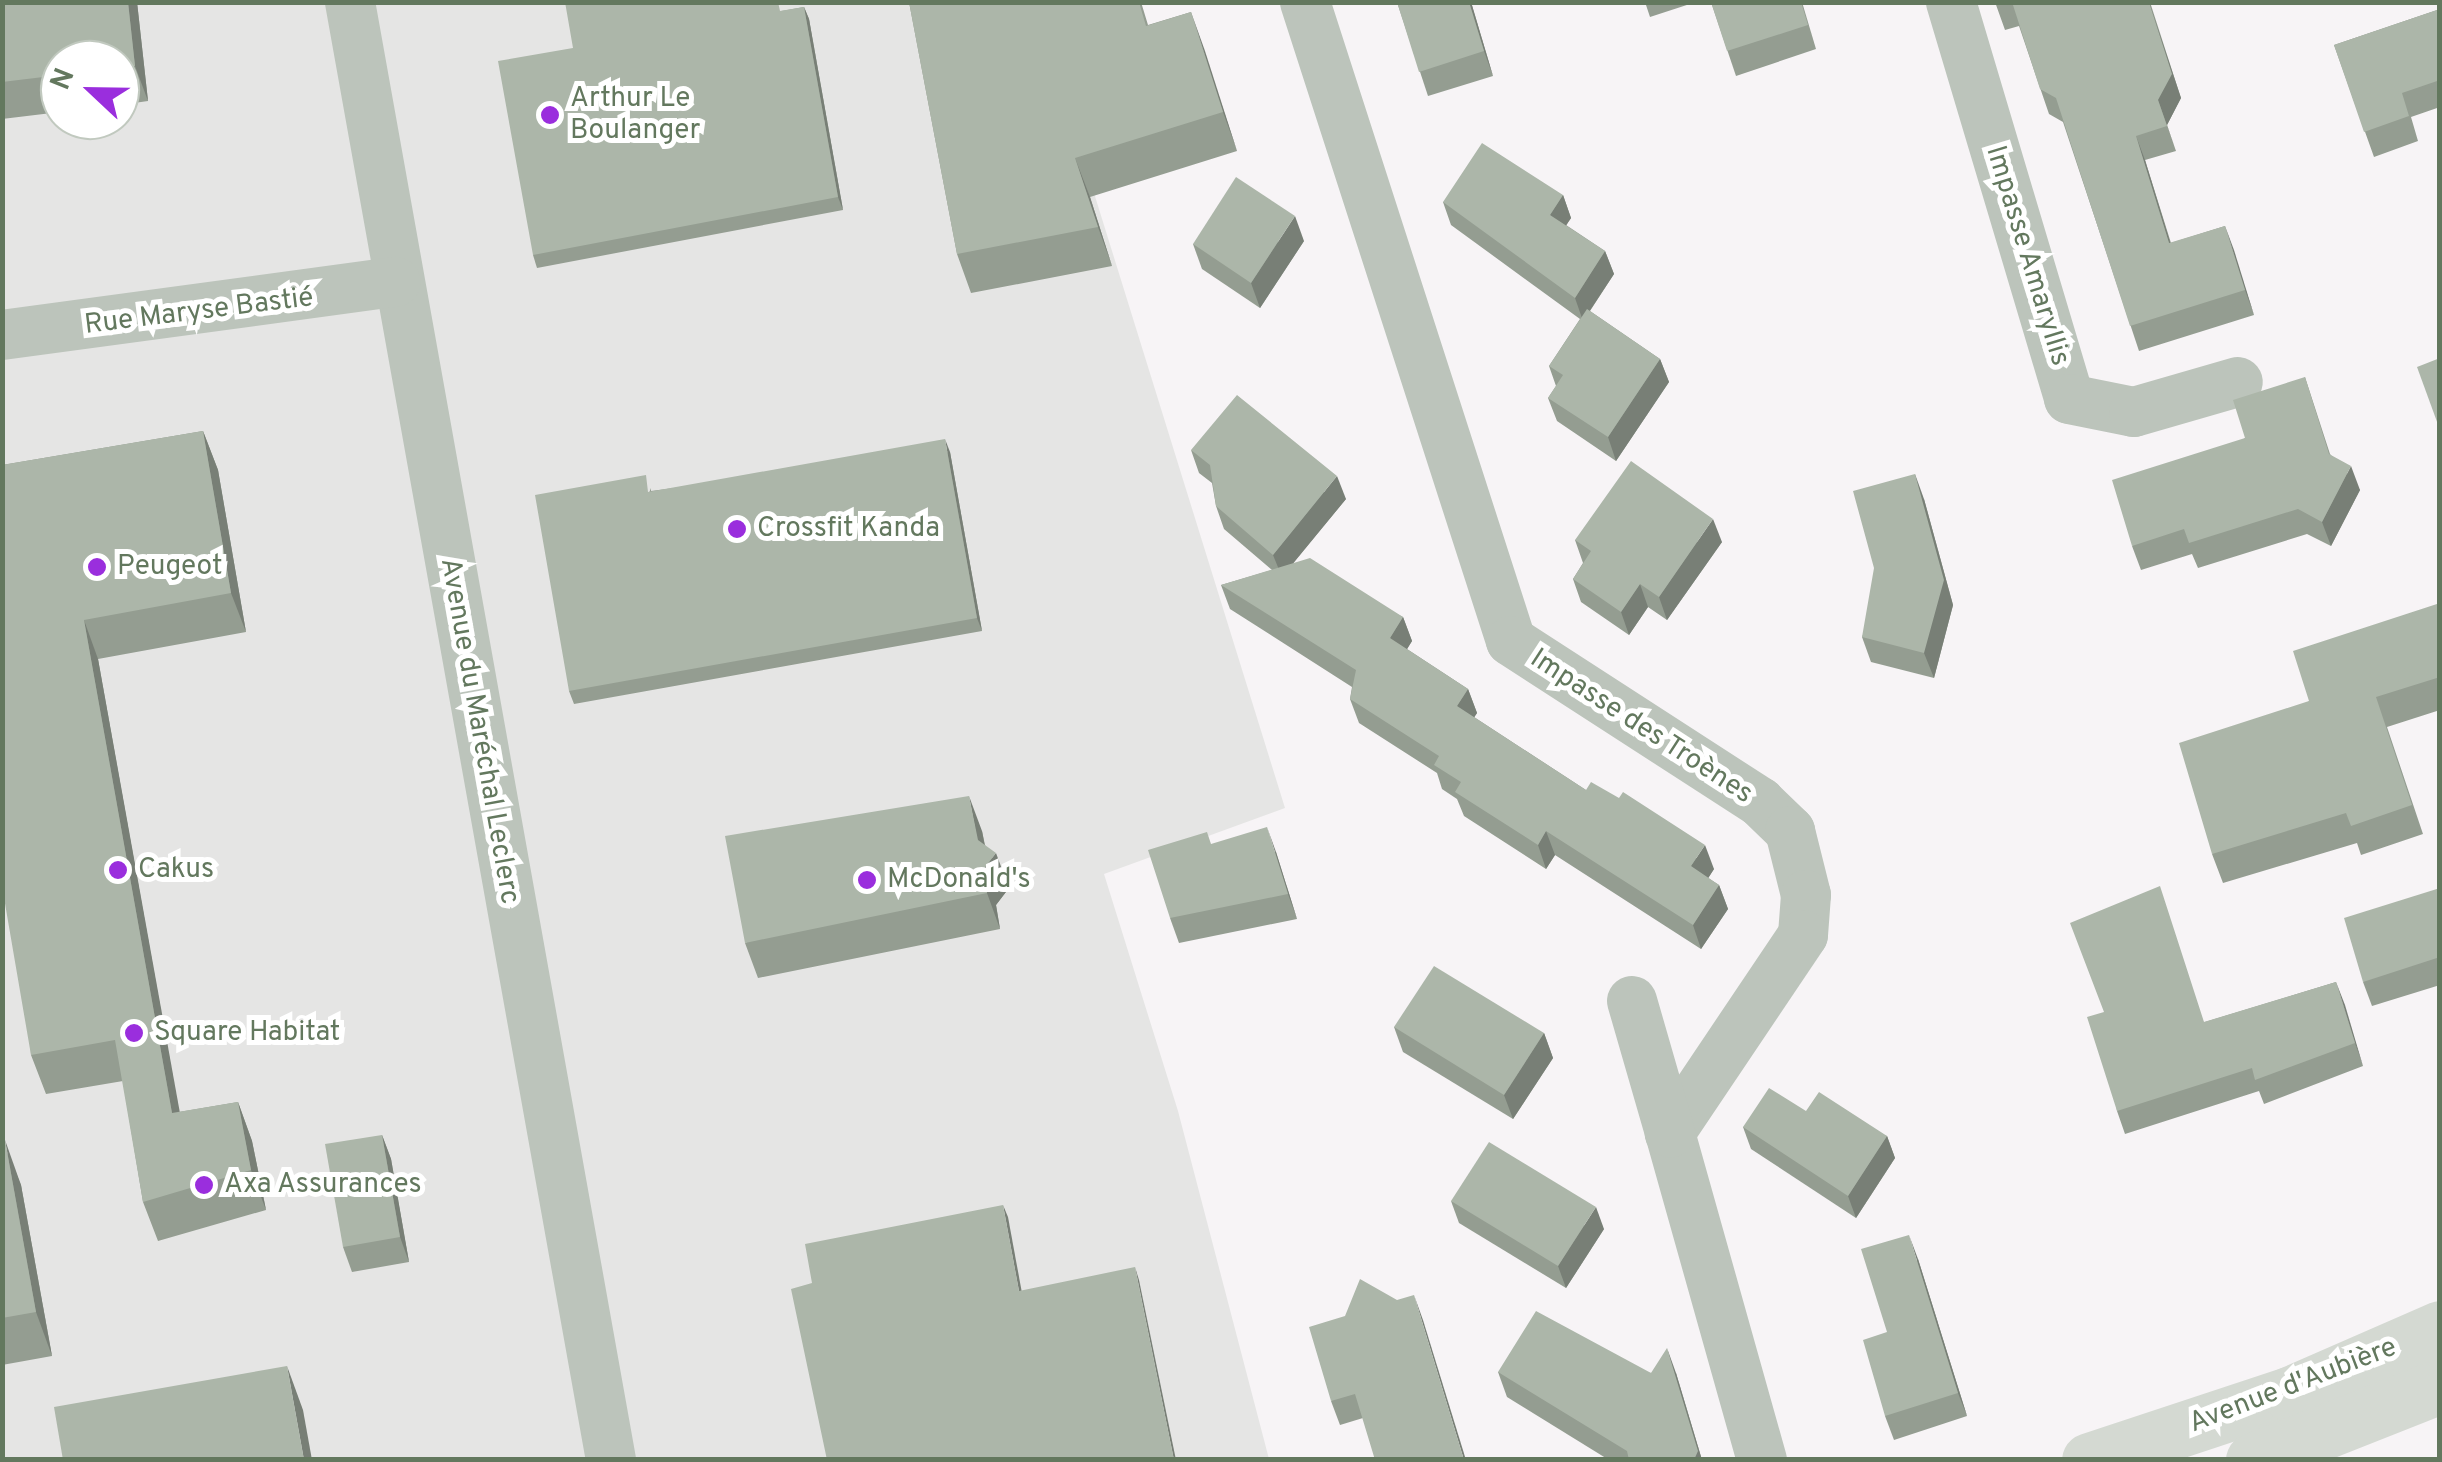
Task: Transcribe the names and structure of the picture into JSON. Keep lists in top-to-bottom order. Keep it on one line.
{"streets":{"main road":["Avenue d'Aubière"],"street":["Impasse Amaryllis","Rue Maryse Bastié","Impasse des Troènes","Avenue du Maréchal Leclerc"]},"crossings":[["Rue Maryse Bastié","Avenue du Maréchal Leclerc"]],"places":["Arthur Le Boulanger","Crossfit Kanda","Peugeot","Cakus","McDonald's","Square Habitat","Axa Assurances"],"north":"left"}
